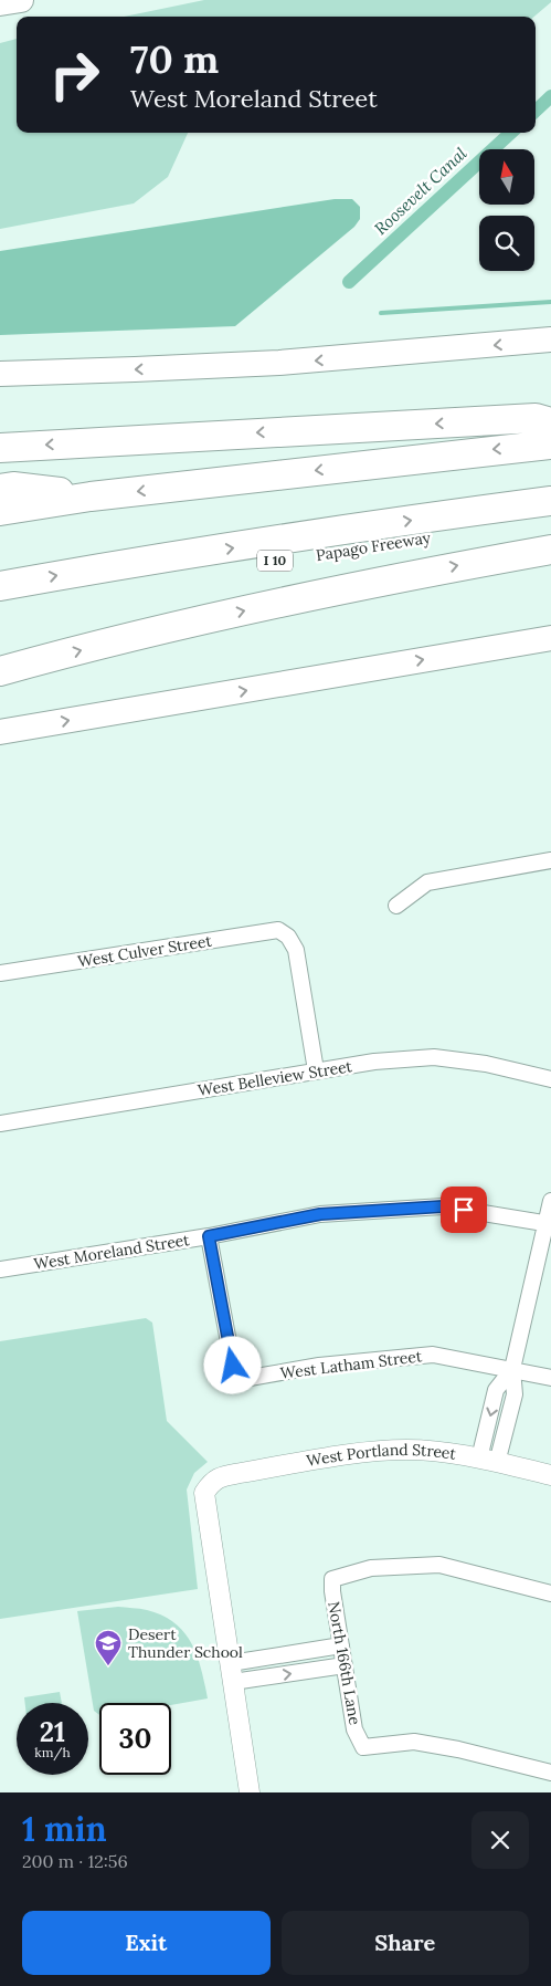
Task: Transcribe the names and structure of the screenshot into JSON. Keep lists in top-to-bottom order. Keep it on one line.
{"streets":{"highway":["Papago Freeway","I 10"],"street":["West Culver Street","West Belleview Street","West Moreland Street","West Latham Street","West Portland Street","North 166th Lane"]},"crossings":[["West Culver Street","West Belleview Street"],["West Moreland Street","West Latham Street"]],"water":["Roosevelt Canal"],"places":{"school or university":["Desert Thunder School"]},"north":"top","page":{"turn":["70 m","West Moreland Street"],"speed":"21 km/h","limit":"30","heading":["1 min","200 m · 12:56"],"buttons":["Exit","Share"]}}
